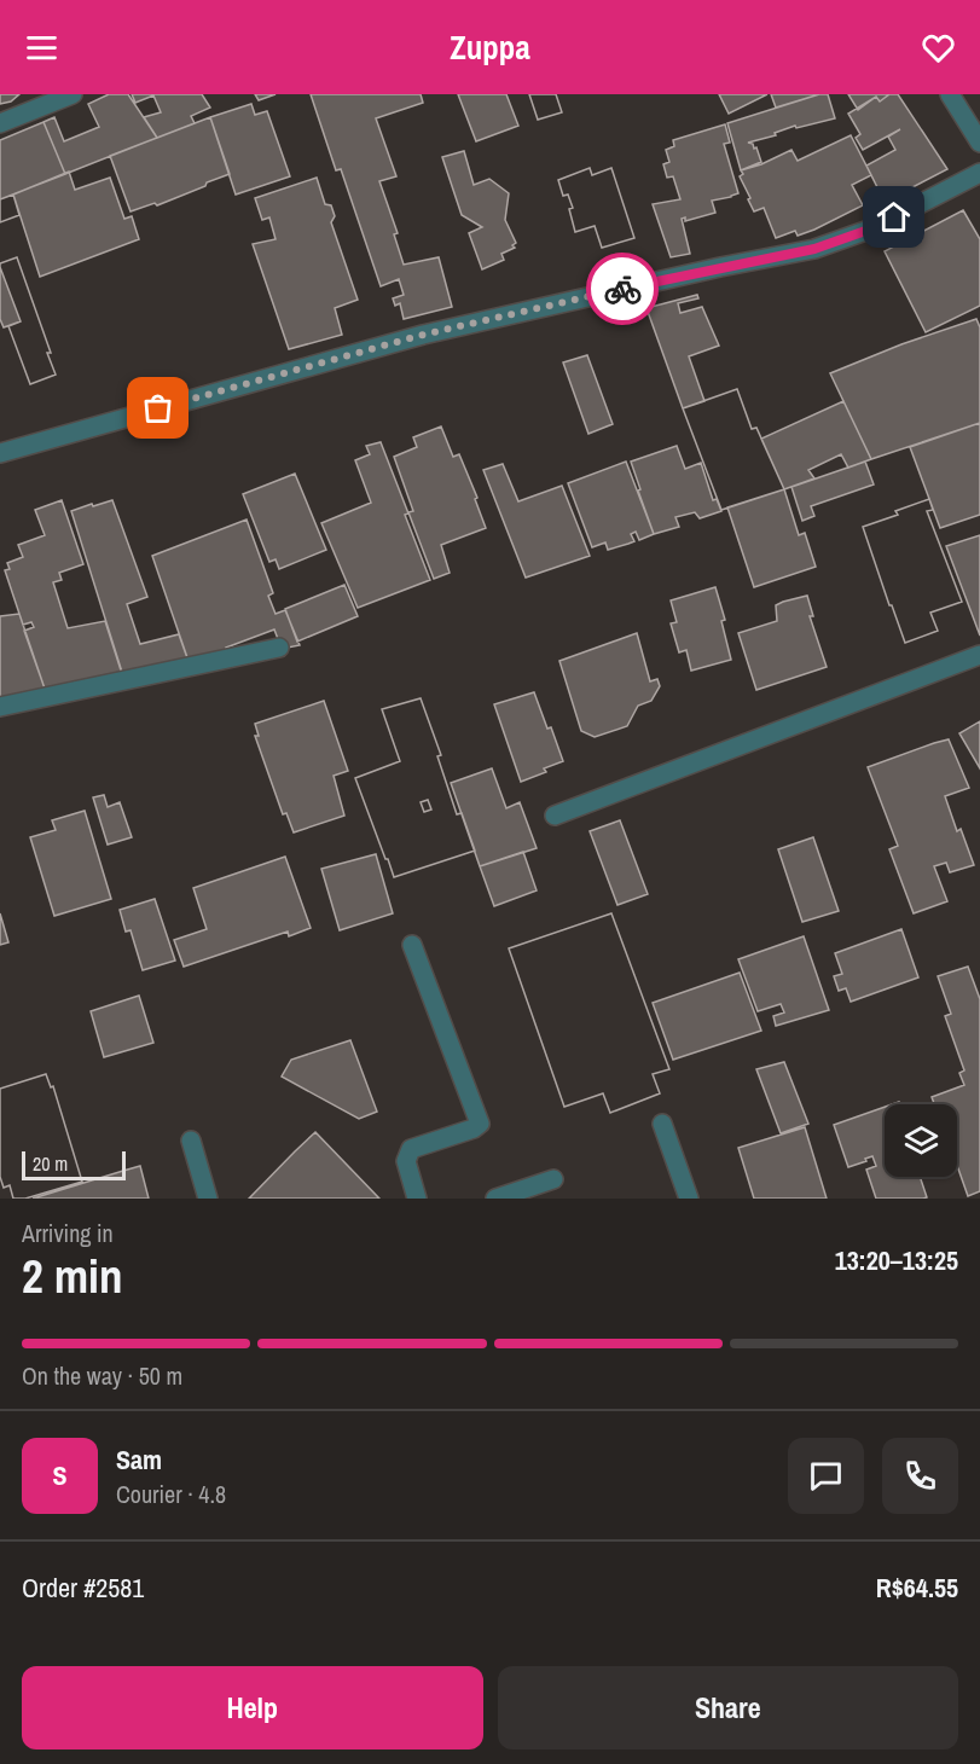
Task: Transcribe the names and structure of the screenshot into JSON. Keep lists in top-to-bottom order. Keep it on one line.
{"scale_bar":"20 m","page":{"header":"Zuppa","scale":"20 m","heading":["2 min","Arriving in","13:20–13:25"],"panel":["Sam","Courier · 4.8","Order #2581","R$64.55"],"bar":"On the way · 50 m","round":"S","buttons":["Help","Share"]}}
